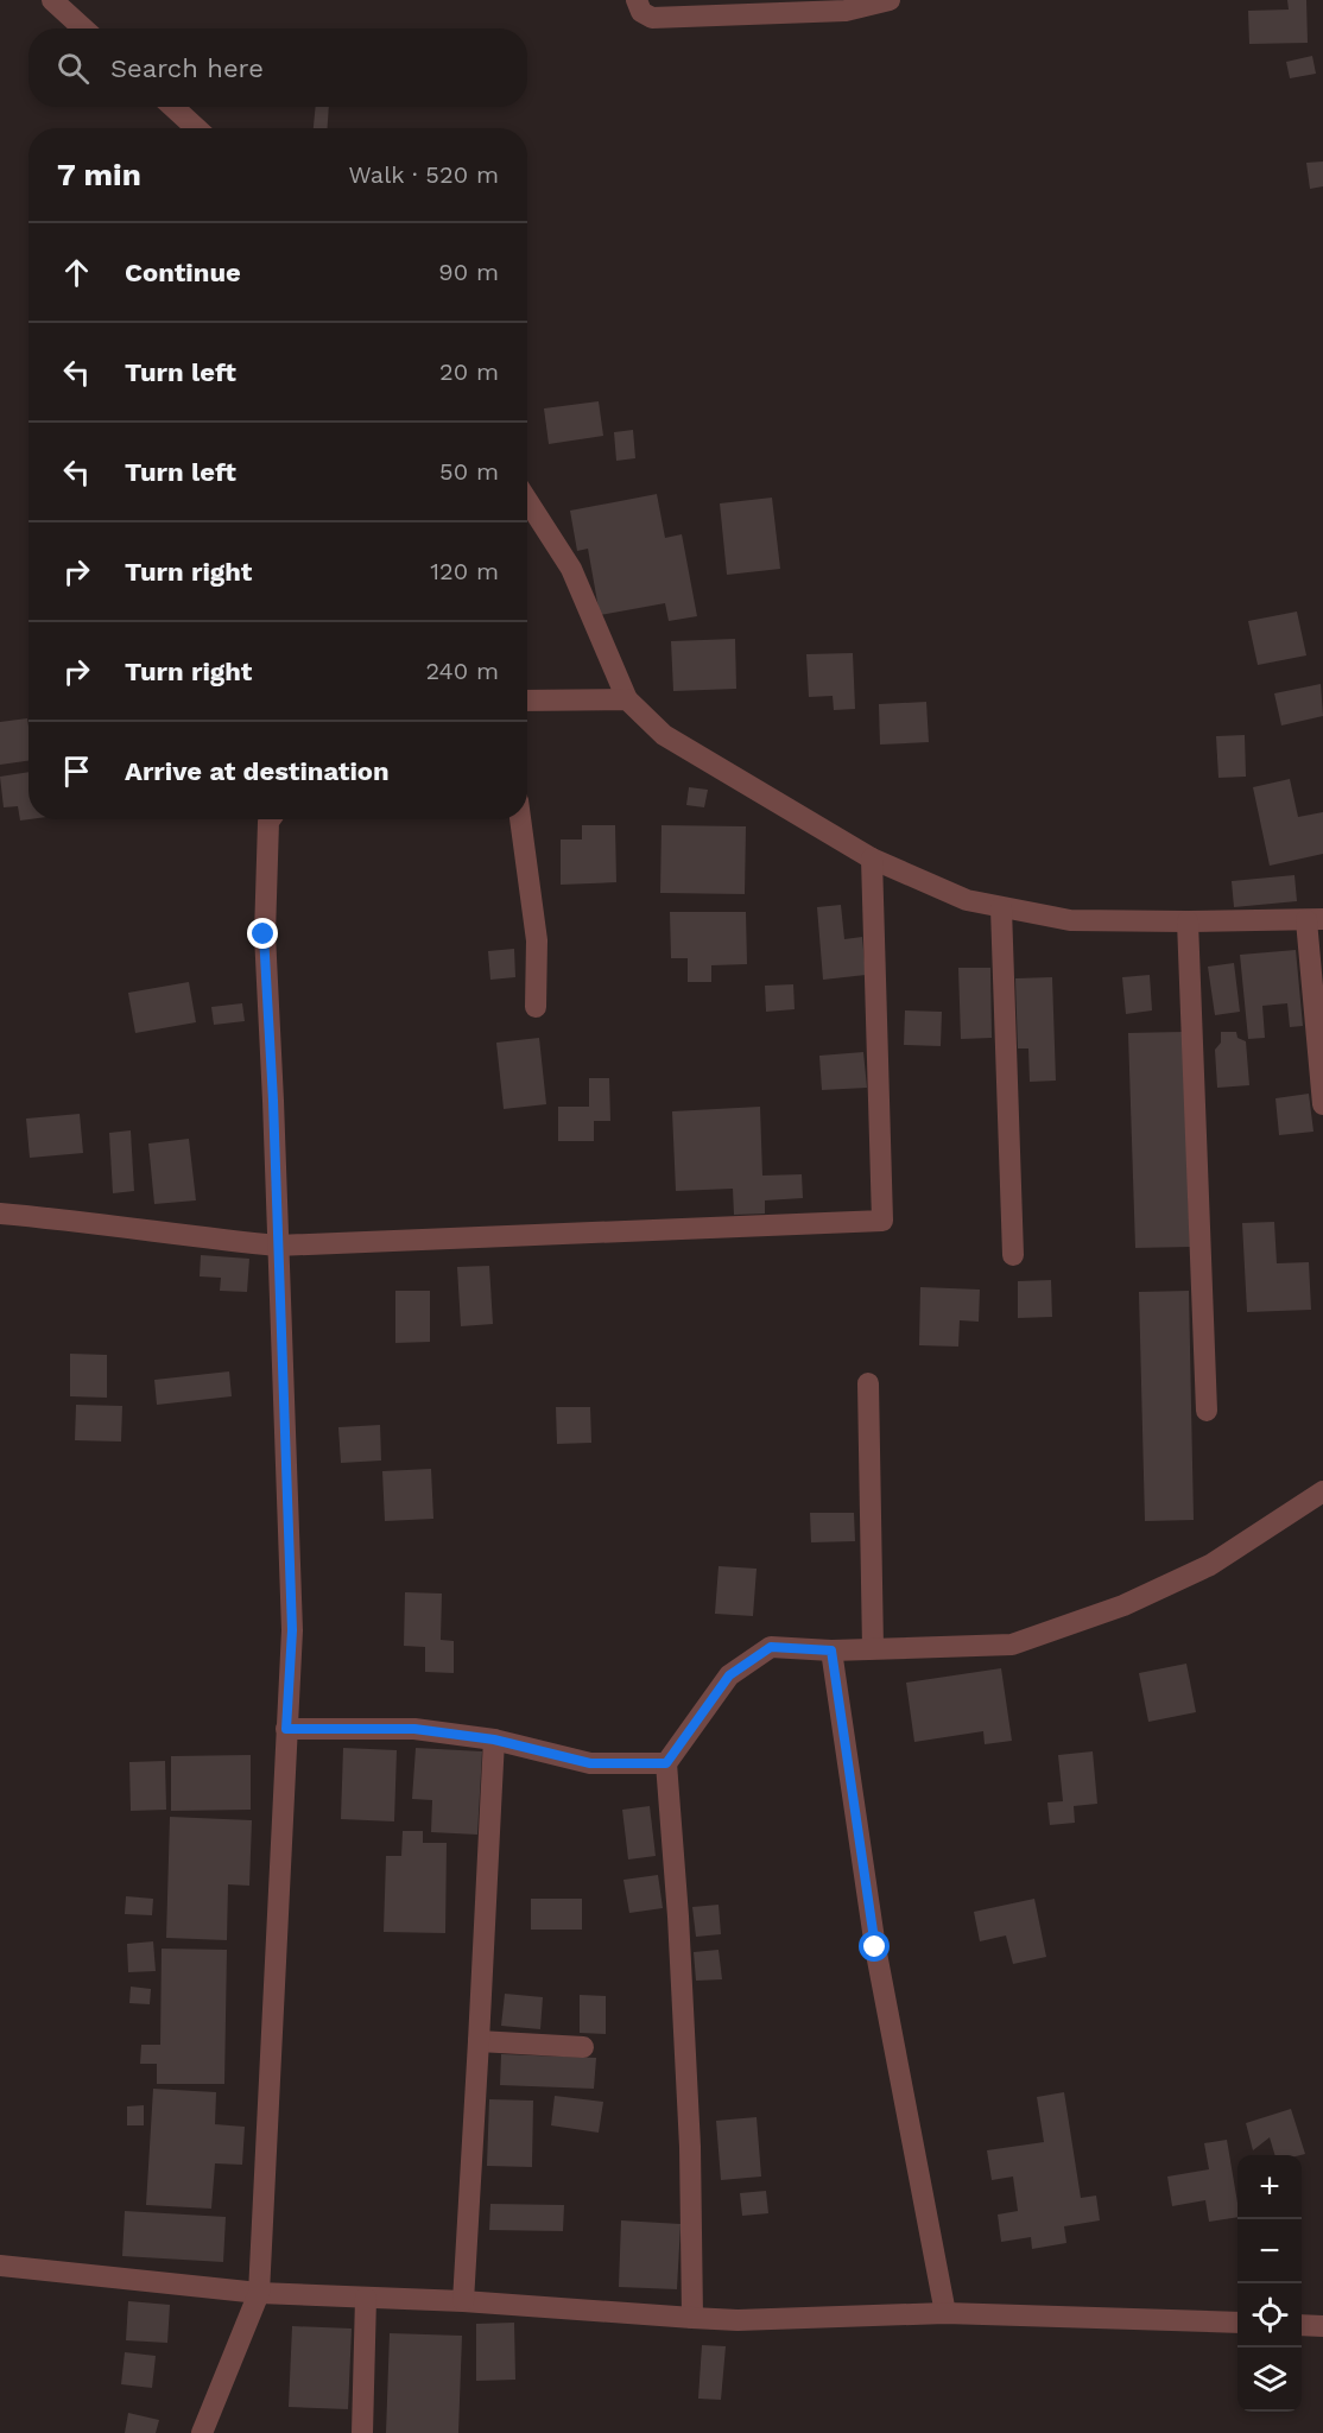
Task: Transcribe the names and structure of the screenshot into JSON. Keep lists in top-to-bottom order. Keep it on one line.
{"page":{"search":"Search here","heading":["7 min","Walk · 520 m"],"list":[["Continue","90 m"],["Turn left","20 m"],["Turn left","50 m"],["Turn right","120 m"],["Turn right","240 m"],"Arrive at destination"],"map_buttons":["+","−"]}}
